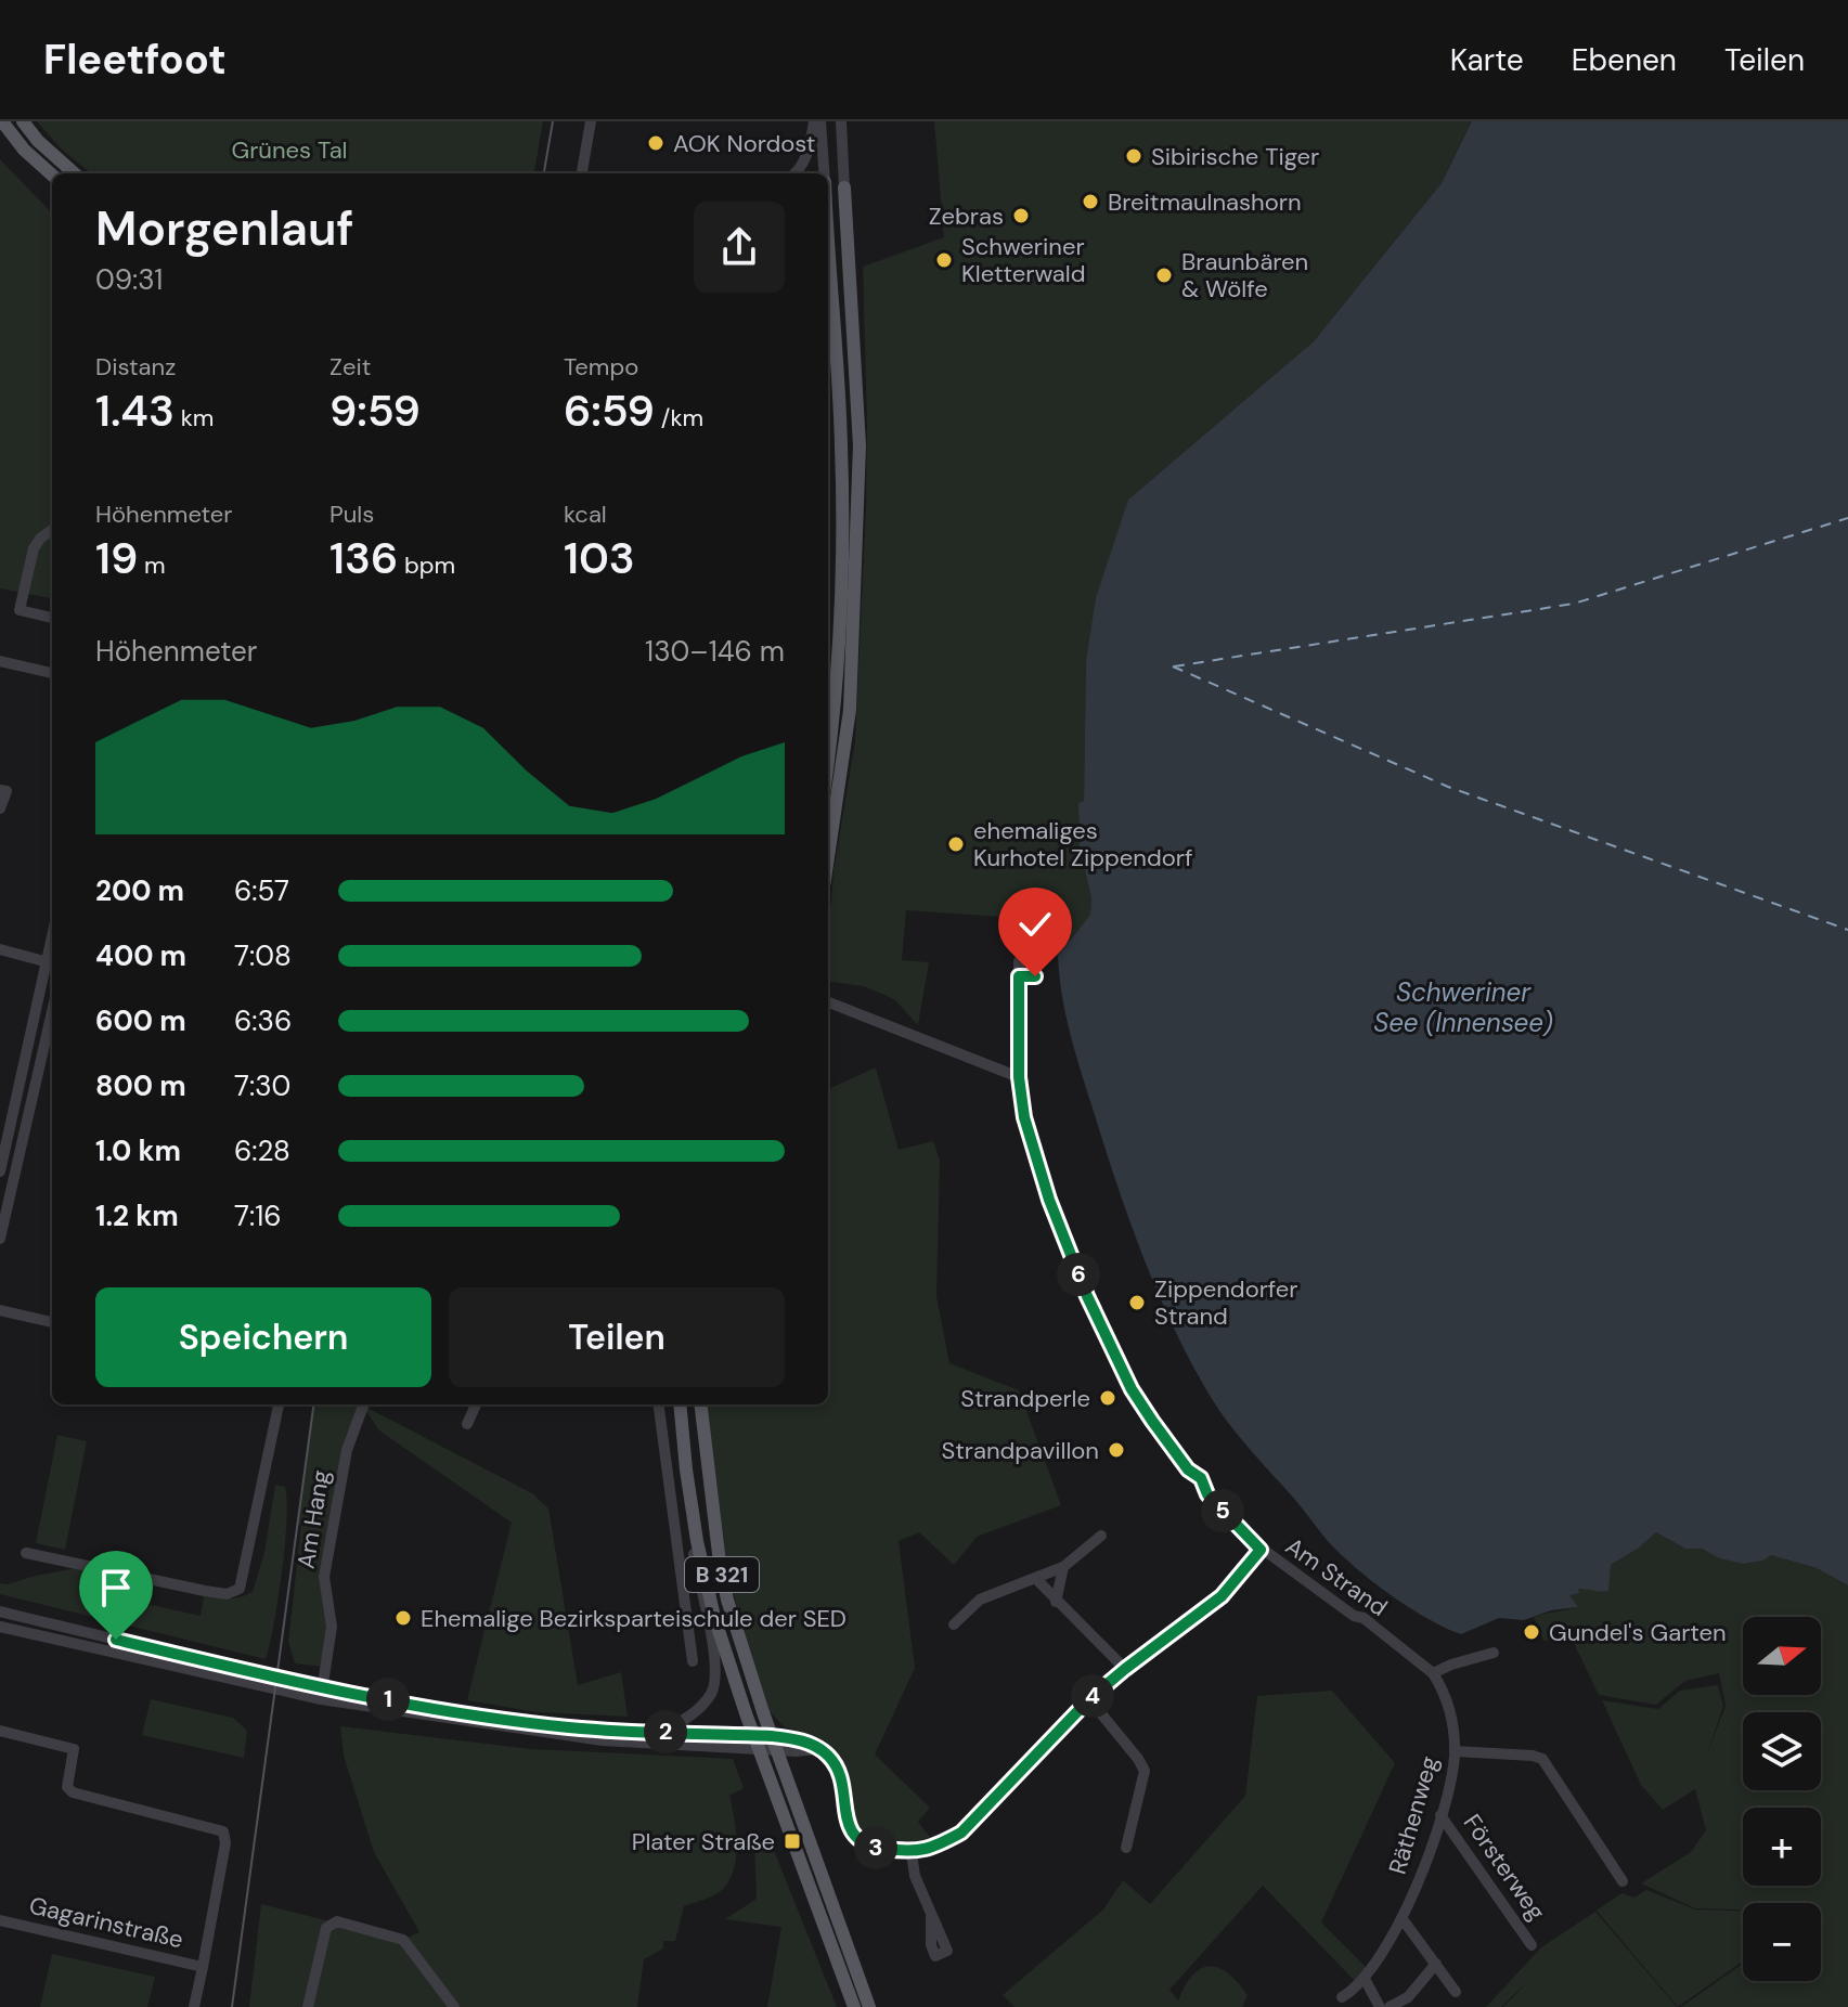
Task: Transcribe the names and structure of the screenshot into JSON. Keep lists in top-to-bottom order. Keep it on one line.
{"streets":{"main road":["B 321"],"street":["Am Hang","Am Strand","Räthenweg","Försterweg","Gagarinstraße"]},"crossings":[["Am Strand","Räthenweg"],["Räthenweg","Försterweg"]],"water":["Schweriner See (Innensee)"],"parks":["Grünes Tal"],"places":{"other":["AOK Nordost","Sibirische Tiger","Breitmaulnashorn","Zebras","Schweriner Kletterwald","Braunbären & Wölfe","ehemaliges Kurhotel Zippendorf","Zippendorfer Strand","Strandperle","Strandpavillon","Ehemalige Bezirksparteischule der SED","Gundel's Garten"],"transit":["Plater Straße"]},"north":"right","page":{"header":"Fleetfoot","nav":["Karte","Ebenen","Teilen"],"heading":["Morgenlauf","09:31"],"stats":[["Distanz","1.43 km"],["Zeit","9:59"],["Tempo","6:59 /km"],["Höhenmeter","19 m"],["Puls","136 bpm"],["kcal","103"]],"chart":["Höhenmeter","130–146 m"],"list":[{"name":"200 m","note":"6:57"},{"name":"400 m","note":"7:08"},{"name":"600 m","note":"6:36"},{"name":"800 m","note":"7:30"},{"name":"1.0 km","note":"6:28"},{"name":"1.2 km","note":"7:16"}],"pins":["6","5","4","1","2","3"],"buttons":["Speichern","Teilen"],"map_buttons":["+","−"]}}
